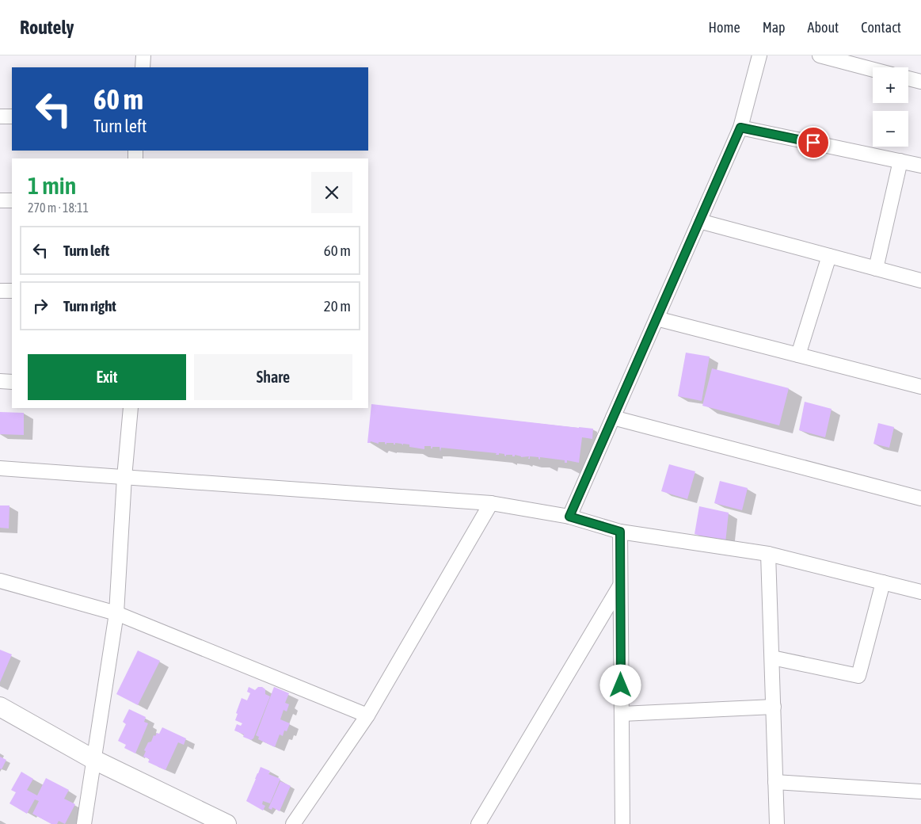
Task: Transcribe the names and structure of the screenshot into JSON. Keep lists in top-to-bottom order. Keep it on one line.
{"page":{"header":"Routely","nav":["Home","Map","About","Contact"],"map_buttons":["+","−"],"turn":["60 m","Turn left"],"heading":["1 min","270 m · 18:11"],"list":[{"name":"Turn left","value":"60 m"},{"name":"Turn right","value":"20 m"}],"buttons":["Exit","Share"]}}
